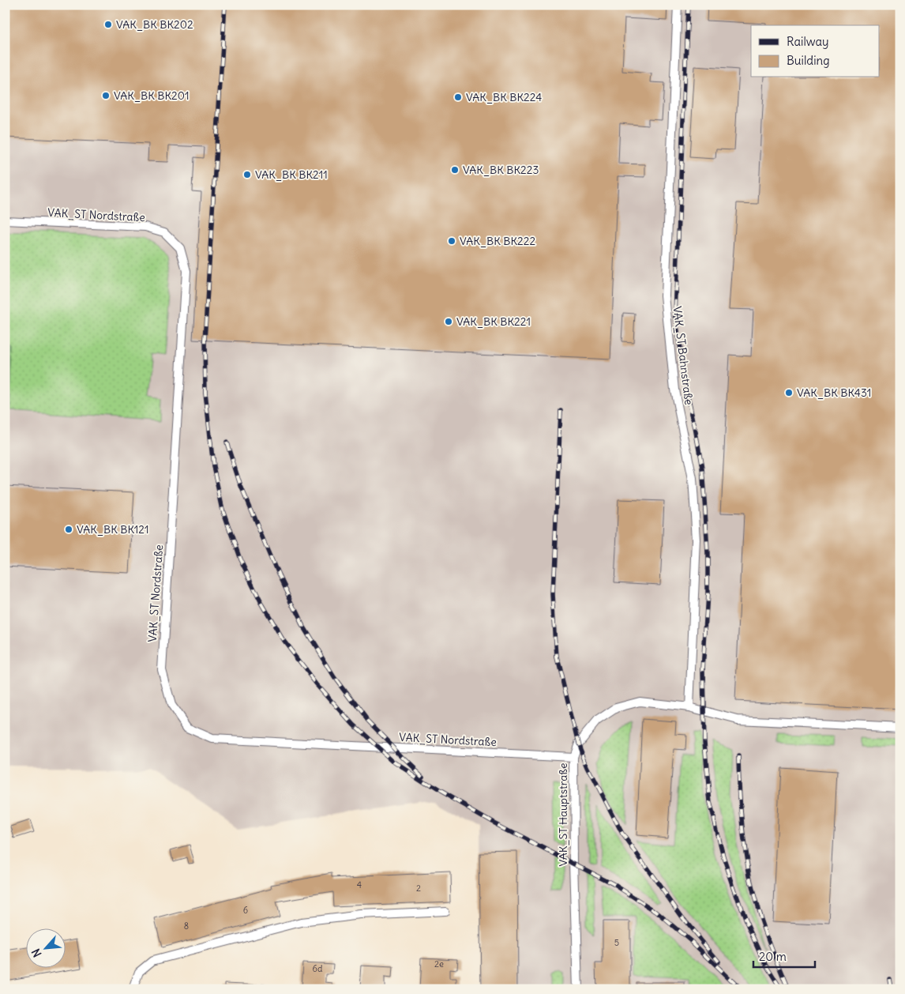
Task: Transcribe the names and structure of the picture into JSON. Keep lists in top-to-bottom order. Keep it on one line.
{"streets":{"lane":["VAK_ST Nordstraße","VAK_ST Bahnstraße","VAK_ST Hauptstraße"]},"crossings":[["VAK_ST Nordstraße","VAK_ST Hauptstraße"],["VAK_ST Bahnstraße","VAK_ST Hauptstraße"]],"places":["VAK_BK BK202","VAK_BK BK201","VAK_BK BK224","VAK_BK BK223","VAK_BK BK211","VAK_BK BK222","VAK_BK BK221","VAK_BK BK431","VAK_BK BK121"],"house_numbers":["4","2","6","8","5","2e","6d"],"legend":["Railway","Building"],"scale_bar":"20 m","north":"bottom left"}
